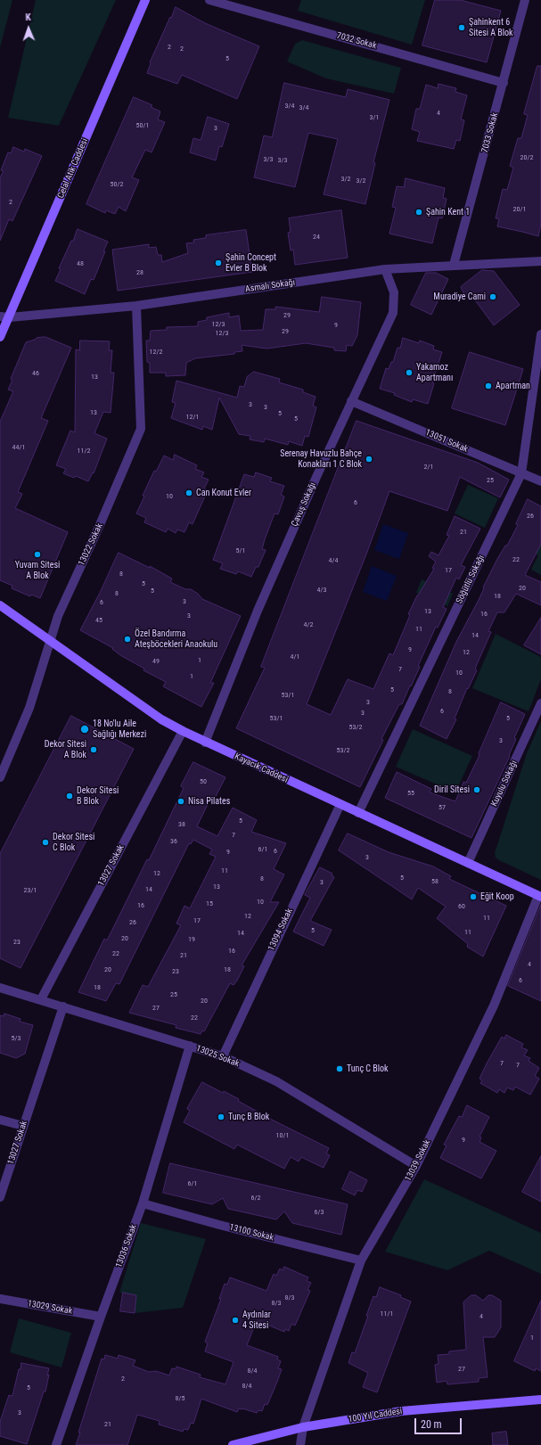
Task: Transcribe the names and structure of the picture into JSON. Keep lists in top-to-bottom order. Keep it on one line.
{"streets":{"street":["7032 Sokak","7033 Sokak","Celal Atik Caddesi","Asmalı Sokağı","13051 Sokak","Çavuş Sokağı","13022 Sokak","Söğütlü Sokağı","Kayacık Caddesi","Kuyulu Sokağı","13027 Sokak","13094 Sokak","13025 Sokak","13039 Sokak","13100 Sokak","13036 Sokak","13029 Sokak","100 Yıl Caddesi"]},"crossings":[["7032 Sokak","7033 Sokak"],["7033 Sokak","Asmalı Sokağı"],["Celal Atik Caddesi","Asmalı Sokağı"],["Asmalı Sokağı","Çavuş Sokağı"],["Asmalı Sokağı","13022 Sokak"],["13051 Sokak","Çavuş Sokağı"],["13051 Sokak","Söğütlü Sokağı"],["Çavuş Sokağı","Kayacık Caddesi"],["13022 Sokak","Kayacık Caddesi"],["Söğütlü Sokağı","Kayacık Caddesi"],["Kayacık Caddesi","Kuyulu Sokağı"],["Kayacık Caddesi","13027 Sokak"],["Kayacık Caddesi","13094 Sokak"],["Kayacık Caddesi","13039 Sokak"],["13027 Sokak","13025 Sokak"],["13094 Sokak","13025 Sokak"],["13025 Sokak","13039 Sokak"],["13025 Sokak","13036 Sokak"],["13039 Sokak","13100 Sokak"],["13039 Sokak","100 Yıl Caddesi"],["13100 Sokak","13036 Sokak"],["13036 Sokak","13029 Sokak"]],"places":["Şahinkent 6 Sitesi A Blok","Şahin Kent 1","Şahin Concept Evler B Blok","Muradiye Cami","Yakamoz Apartmanı","Apartman","Serenay Havuzlu Bahçe Konakları 1 C Blok","Can Konut Evler","Yuvam Sitesi A Blok","Özel Bandırma Ateşböcekleri Anaokulu","18 No'lu Aile Sağlığı Merkezi","Dekor Sitesi A Blok","Diril Sitesi","Dekor Sitesi B Blok","Nisa Pilates","Dekor Sitesi C Blok","Eğit Koop","Tunç C Blok","Tunç B Blok","Aydınlar 4 Sitesi"],"house_numbers":["2","2","5","3/4","3/4","4","3/1","50/1","3","20/2","3/3","3/3","3/2","3/2","50/2","2","20/1","24","48","28","29","12/3","9","29","12/3","12/2","46","13","3","3","13","5","12/1","5","44/1","11/2","2/1","25","10","6","26","21","5/1","22","4/4","17","8","5","20","4/3","5","8","18","3","6","13","16","3","45","4/2","11","14","9","12","4/1","1","49","7","10","1","5","8","53/1","3","6","3","53/1","5","53/2","3","53/2","50","55","57","5","38","7","36","6/1","6","9","3","11","12","5","8","58","3","13","14","23/1","10","15","16","60","12","11","17","26","5","11","14","20","19","23","16","22","21","4","20","18","23","6","18","25","20","27","22","5/3","7","7","10/1","9","6/1","6/2","6/3","8/3","8/3","11/1","4","1","27","8/4","2","8/4","5","8/5","3","21"],"scale_bar":"20 m","north":"top"}
